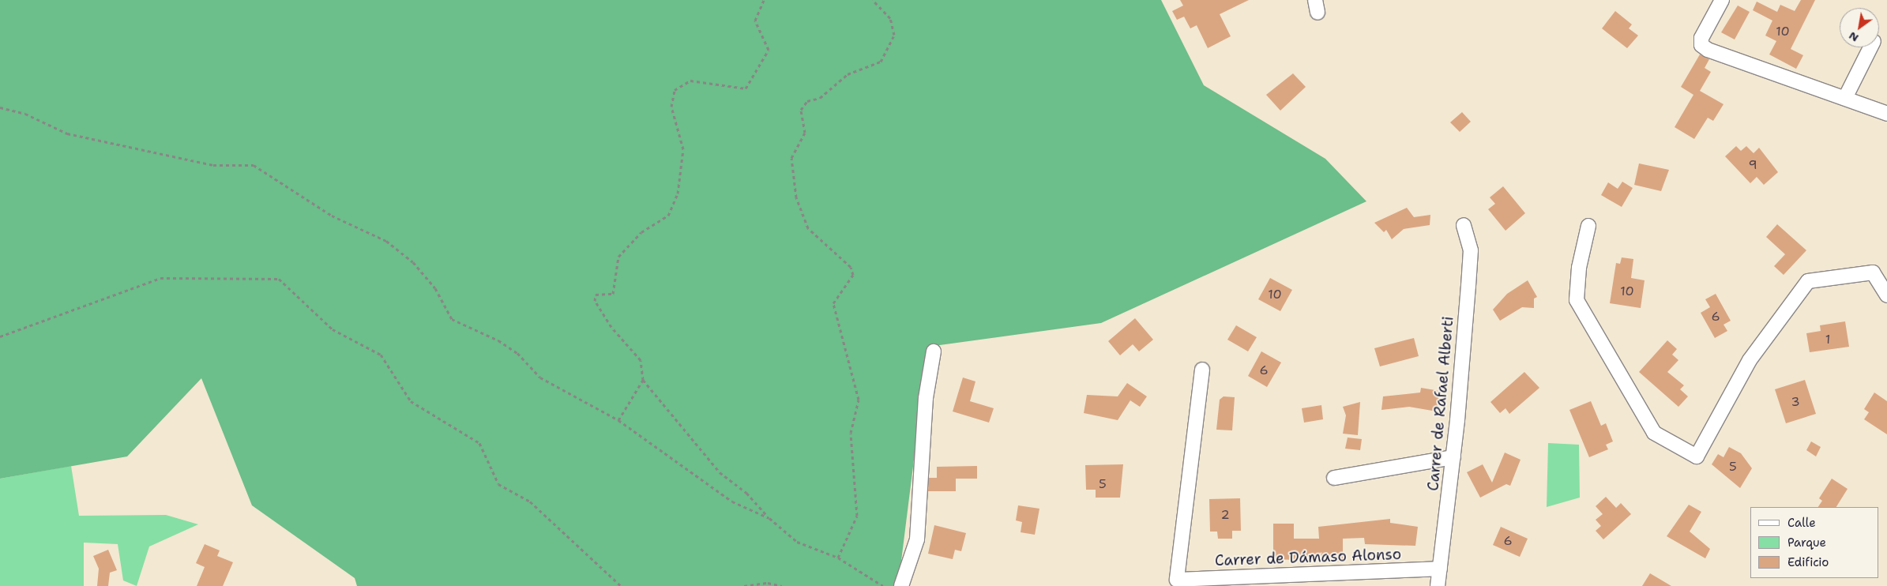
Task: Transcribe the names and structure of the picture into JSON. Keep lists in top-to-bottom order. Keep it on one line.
{"streets":{"street":["Carrer de Rafael Alberti","Carrer de Dámaso Alonso"]},"crossings":[["Carrer de Rafael Alberti","Carrer de Dámaso Alonso"]],"house_numbers":["10","9","10","10","6","1","6","3","5","5","2","6"],"legend":["Calle","Parque","Edificio"],"north":"bottom left"}
